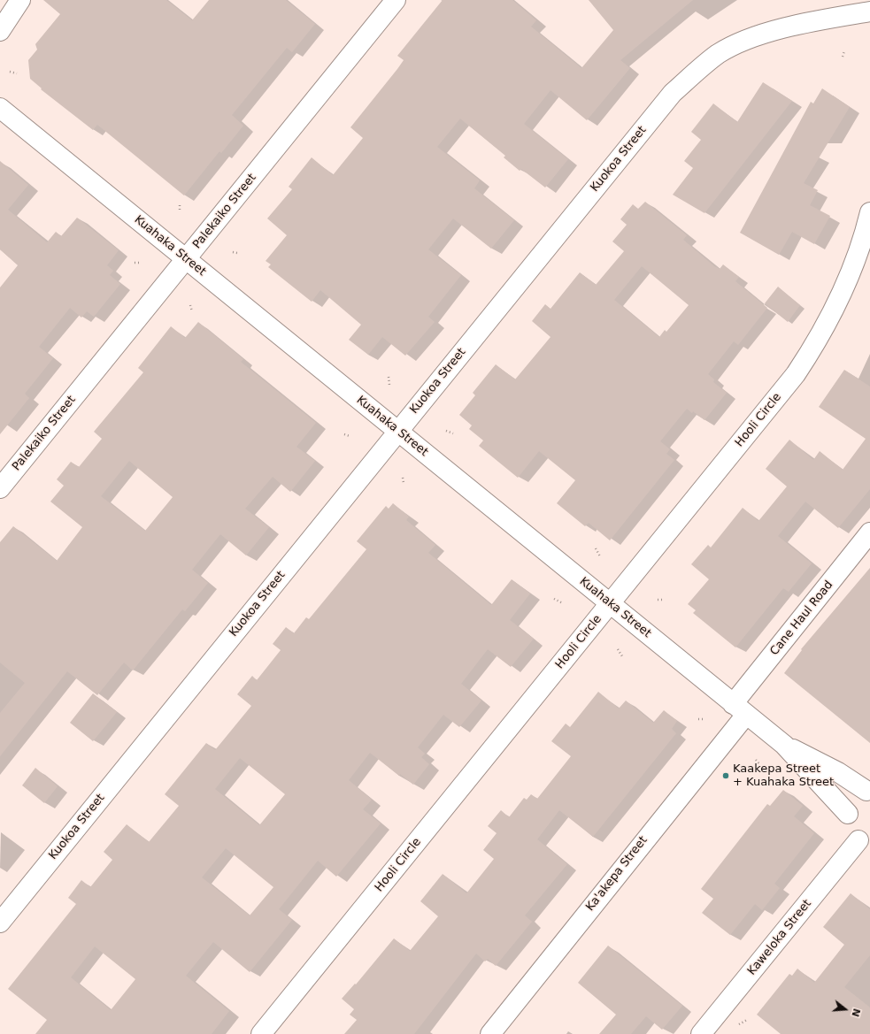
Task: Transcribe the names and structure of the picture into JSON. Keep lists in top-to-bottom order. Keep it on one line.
{"streets":{"street":["Kuokoa Street","Palekaiko Street","Kuahaka Street","Hooli Circle","Cane Haul Road","Ka'akepa Street","Kaweloka Street"]},"crossings":[["Kuokoa Street","Kuahaka Street"],["Palekaiko Street","Kuahaka Street"],["Kuahaka Street","Hooli Circle"],["Kuahaka Street","Cane Haul Road"],["Kuahaka Street","Ka'akepa Street"],["Cane Haul Road","Ka'akepa Street"]],"places":["Kaakepa Street + Kuahaka Street"],"north":"right"}
